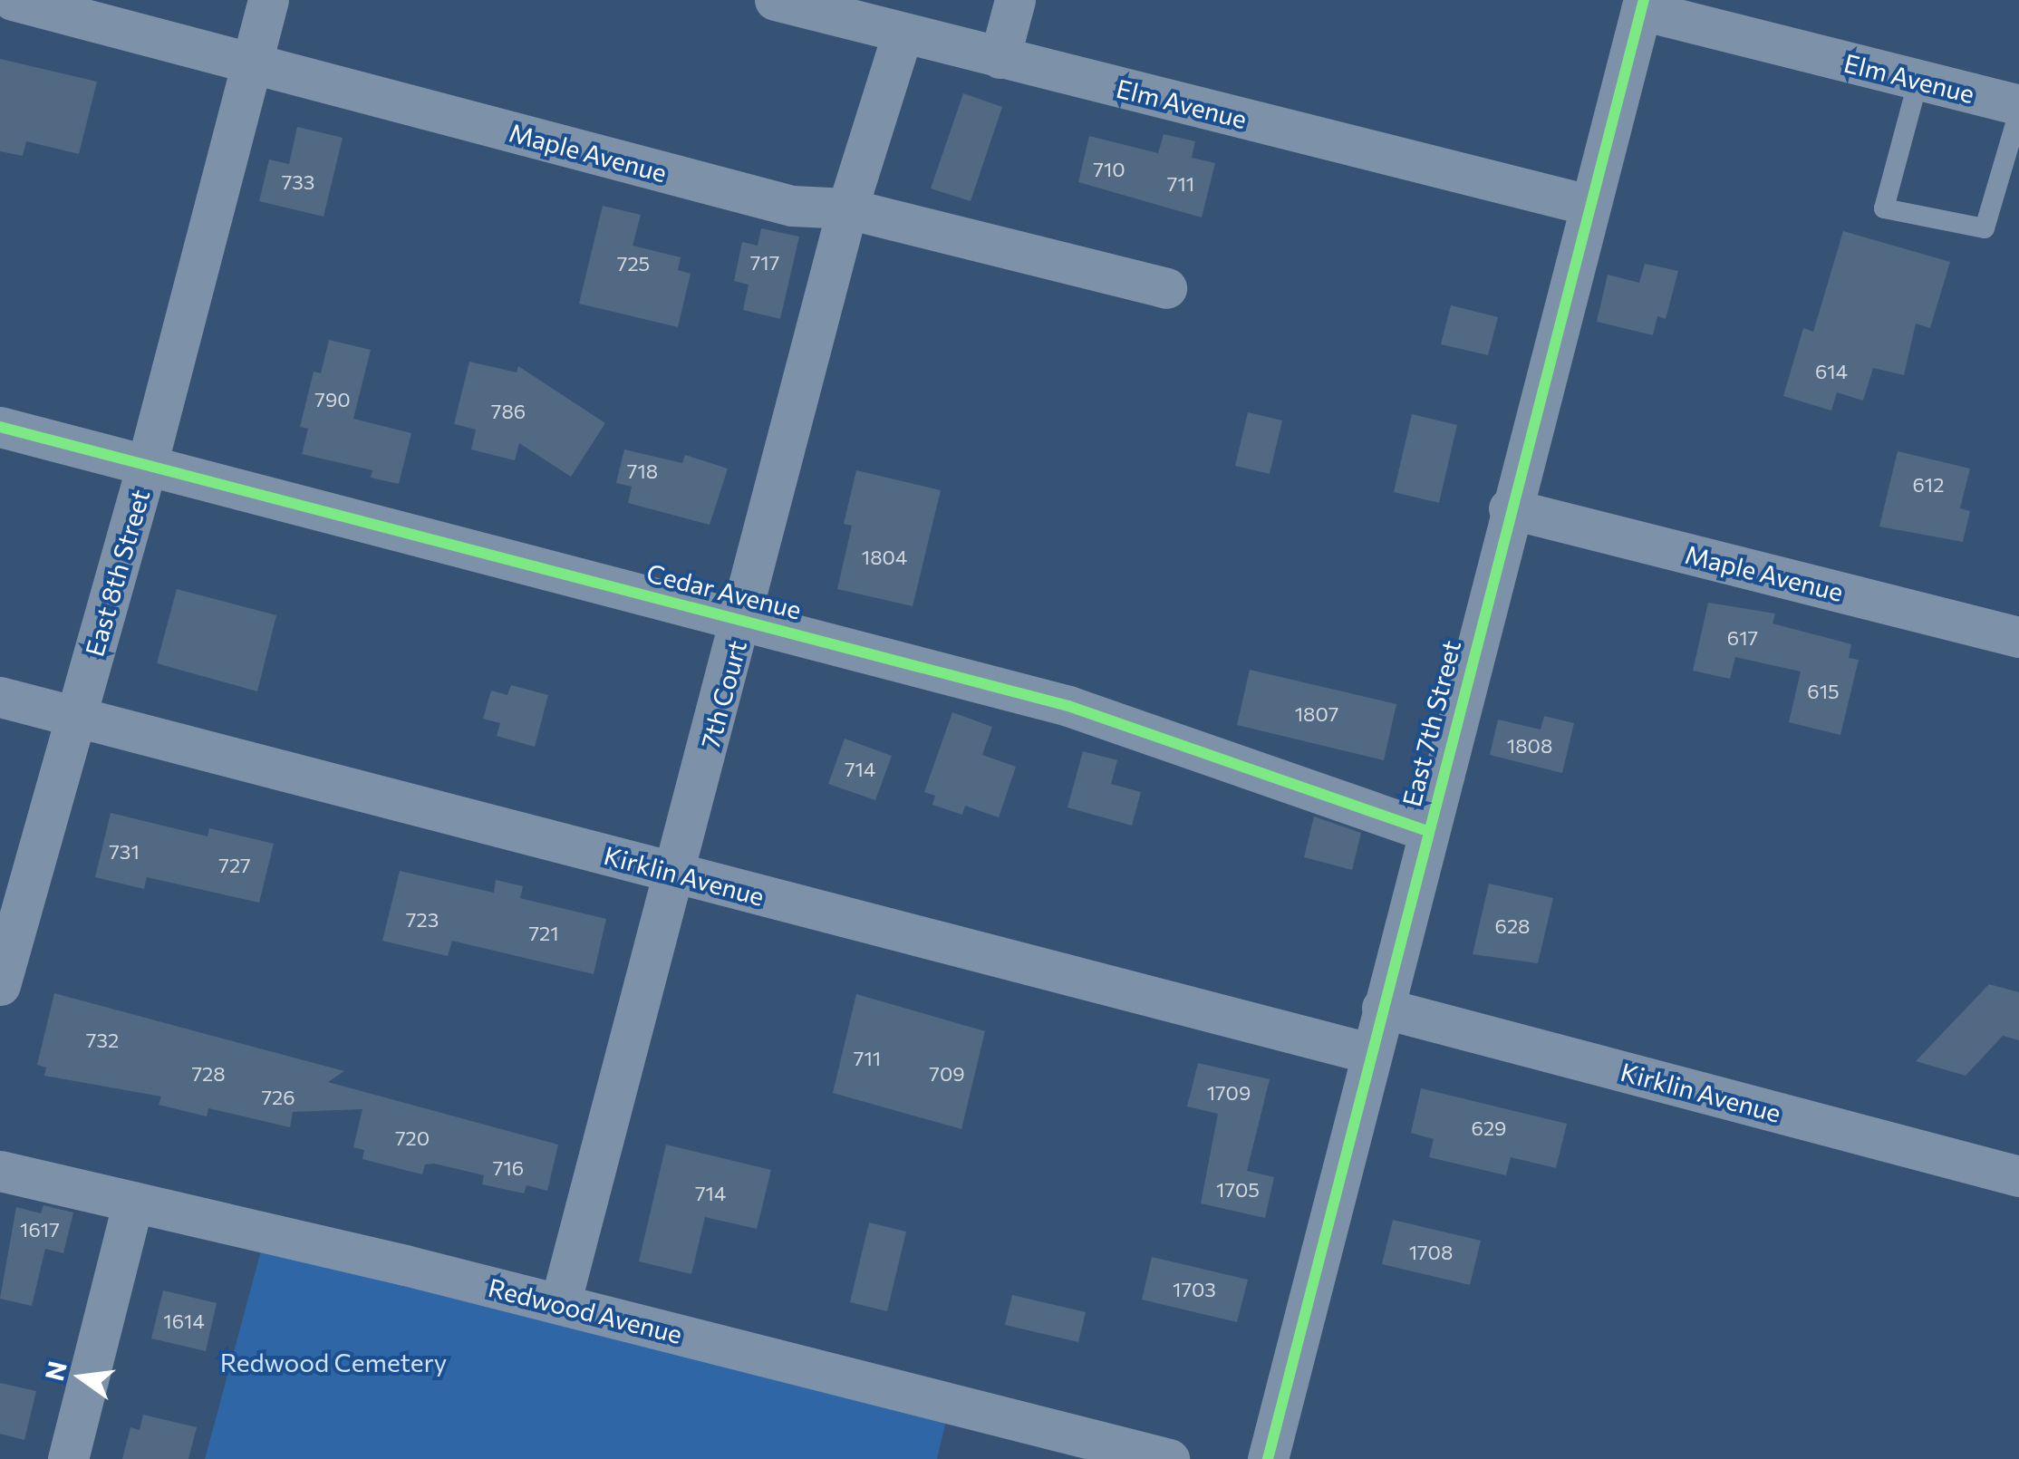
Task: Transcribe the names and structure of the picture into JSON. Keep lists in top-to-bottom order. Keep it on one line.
{"streets":{"street":["Elm Avenue","Maple Avenue","East 8th Street","Cedar Avenue","7th Court","East 7th Street","Kirklin Avenue","Redwood Avenue"]},"crossings":[["Elm Avenue","7th Court"],["Elm Avenue","East 7th Street"],["Maple Avenue","East 8th Street"],["Maple Avenue","7th Court"],["Maple Avenue","East 7th Street"],["East 8th Street","Cedar Avenue"],["East 8th Street","Kirklin Avenue"],["Cedar Avenue","7th Court"],["Cedar Avenue","East 7th Street"],["7th Court","Kirklin Avenue"],["7th Court","Redwood Avenue"],["East 7th Street","Kirklin Avenue"]],"parks":["Redwood Cemetery"],"house_numbers":["710","733","711","717","725","614","790","786","718","612","1804","617","615","1807","1808","714","731","727","723","628","721","732","711","728","709","1709","726","629","720","716","1705","714","1617","1708","1703","1614"],"north":"left"}
